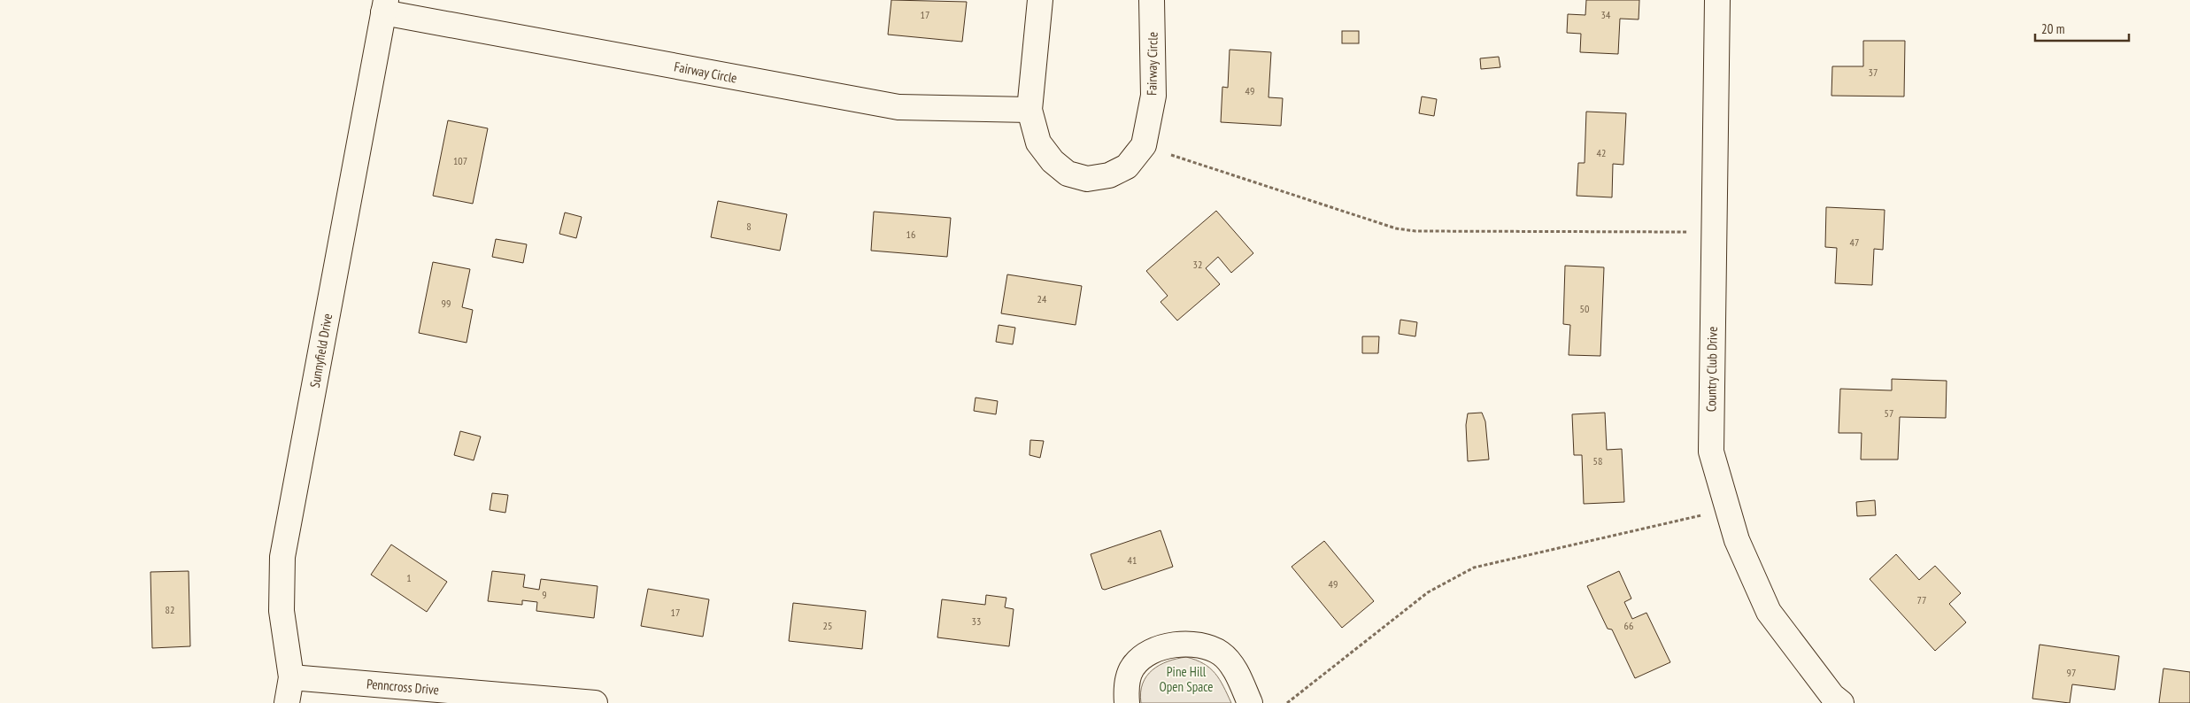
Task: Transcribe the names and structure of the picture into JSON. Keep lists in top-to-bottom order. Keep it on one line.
{"streets":{"street":["Fairway Circle","Sunnyfield Drive","Country Club Drive","Penncross Drive"]},"crossings":[["Fairway Circle","Sunnyfield Drive"],["Sunnyfield Drive","Penncross Drive"]],"parks":["Pine Hill Open Space"],"house_numbers":["17","34","37","49","42","107","8","16","47","32","24","99","50","57","58","41","1","49","9","77","82","17","33","25","66","97"],"scale_bar":"20 m"}
